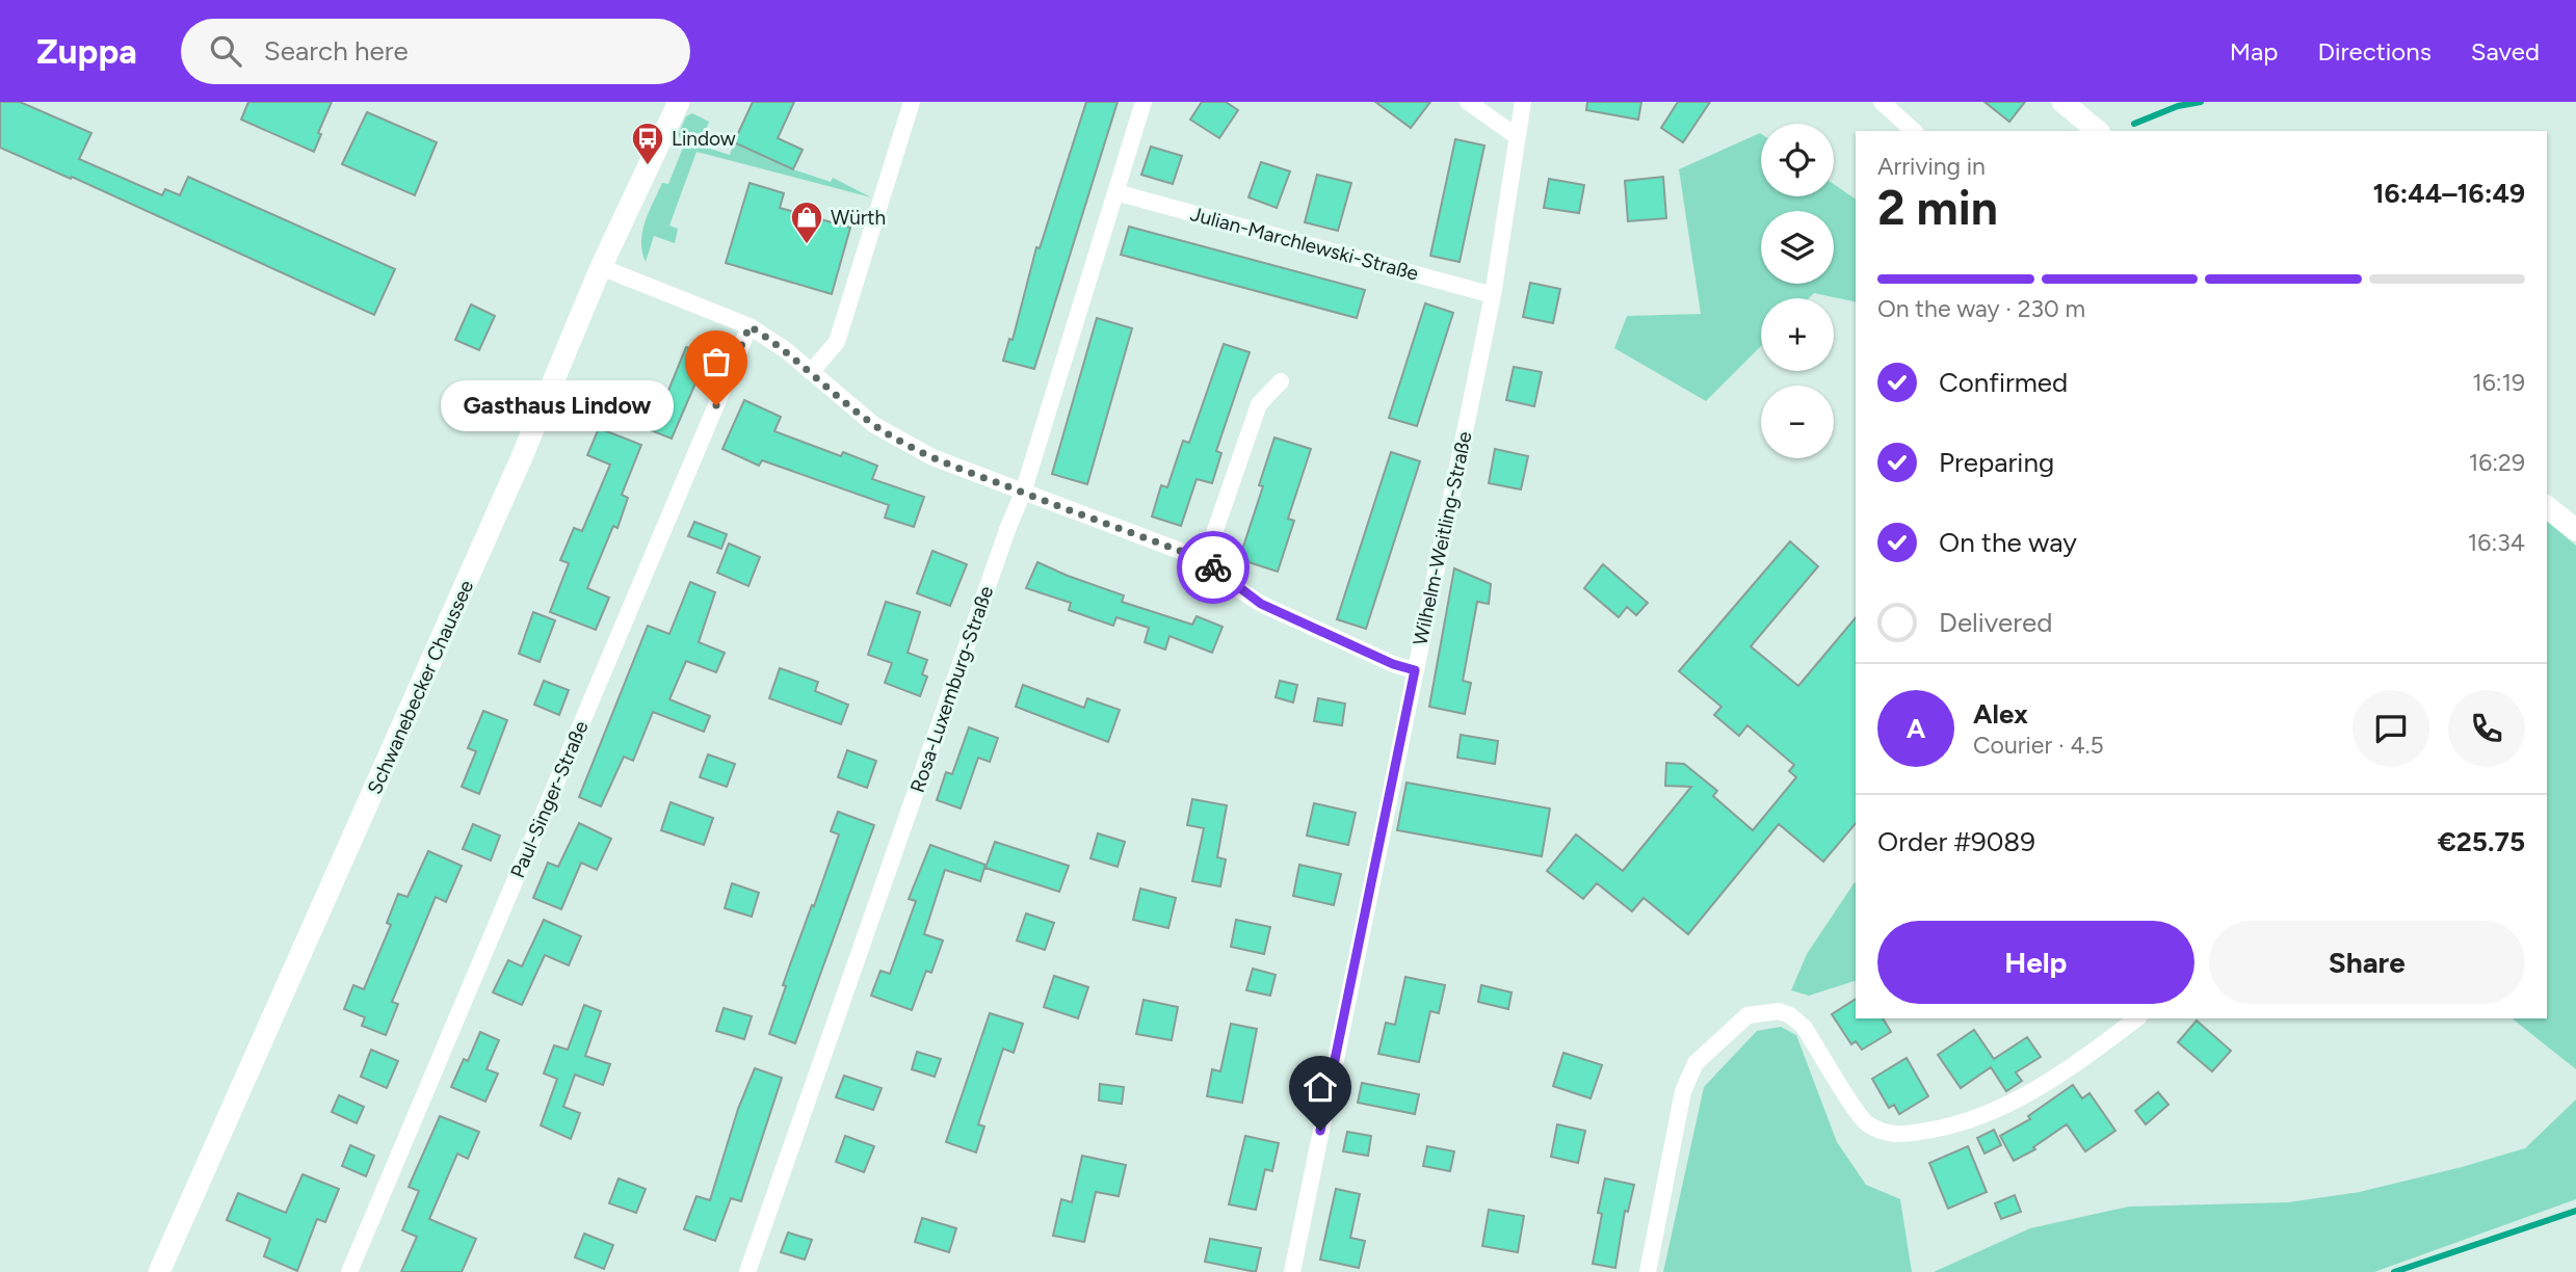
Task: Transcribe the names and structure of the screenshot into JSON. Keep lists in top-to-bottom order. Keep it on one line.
{"streets":{"main road":["Schwanebecker Chaussee"],"street":["Julian-Marchlewski-Straße","Wilhelm-Weitling-Straße","Rosa-Luxemburg-Straße","Paul-Singer-Straße"]},"crossings":[["Julian-Marchlewski-Straße","Wilhelm-Weitling-Straße"],["Julian-Marchlewski-Straße","Rosa-Luxemburg-Straße"]],"places":{"bus stop":["Lindow"],"shop":["Würth"],"other":["Gasthaus Lindow"]},"page":{"header":"Zuppa","search":"Search here","nav":["Map","Directions","Saved"],"map_buttons":["+","−"],"heading":["2 min","Arriving in","16:44–16:49"],"panel":["Alex","Courier · 4.5","Order #9089","€25.75"],"bar":"On the way · 230 m","list":[["Confirmed","16:19"],["Preparing","16:29"],["On the way","16:34"],"Delivered"],"bubble":"Gasthaus Lindow","round":"A","buttons":["Help","Share"]}}
